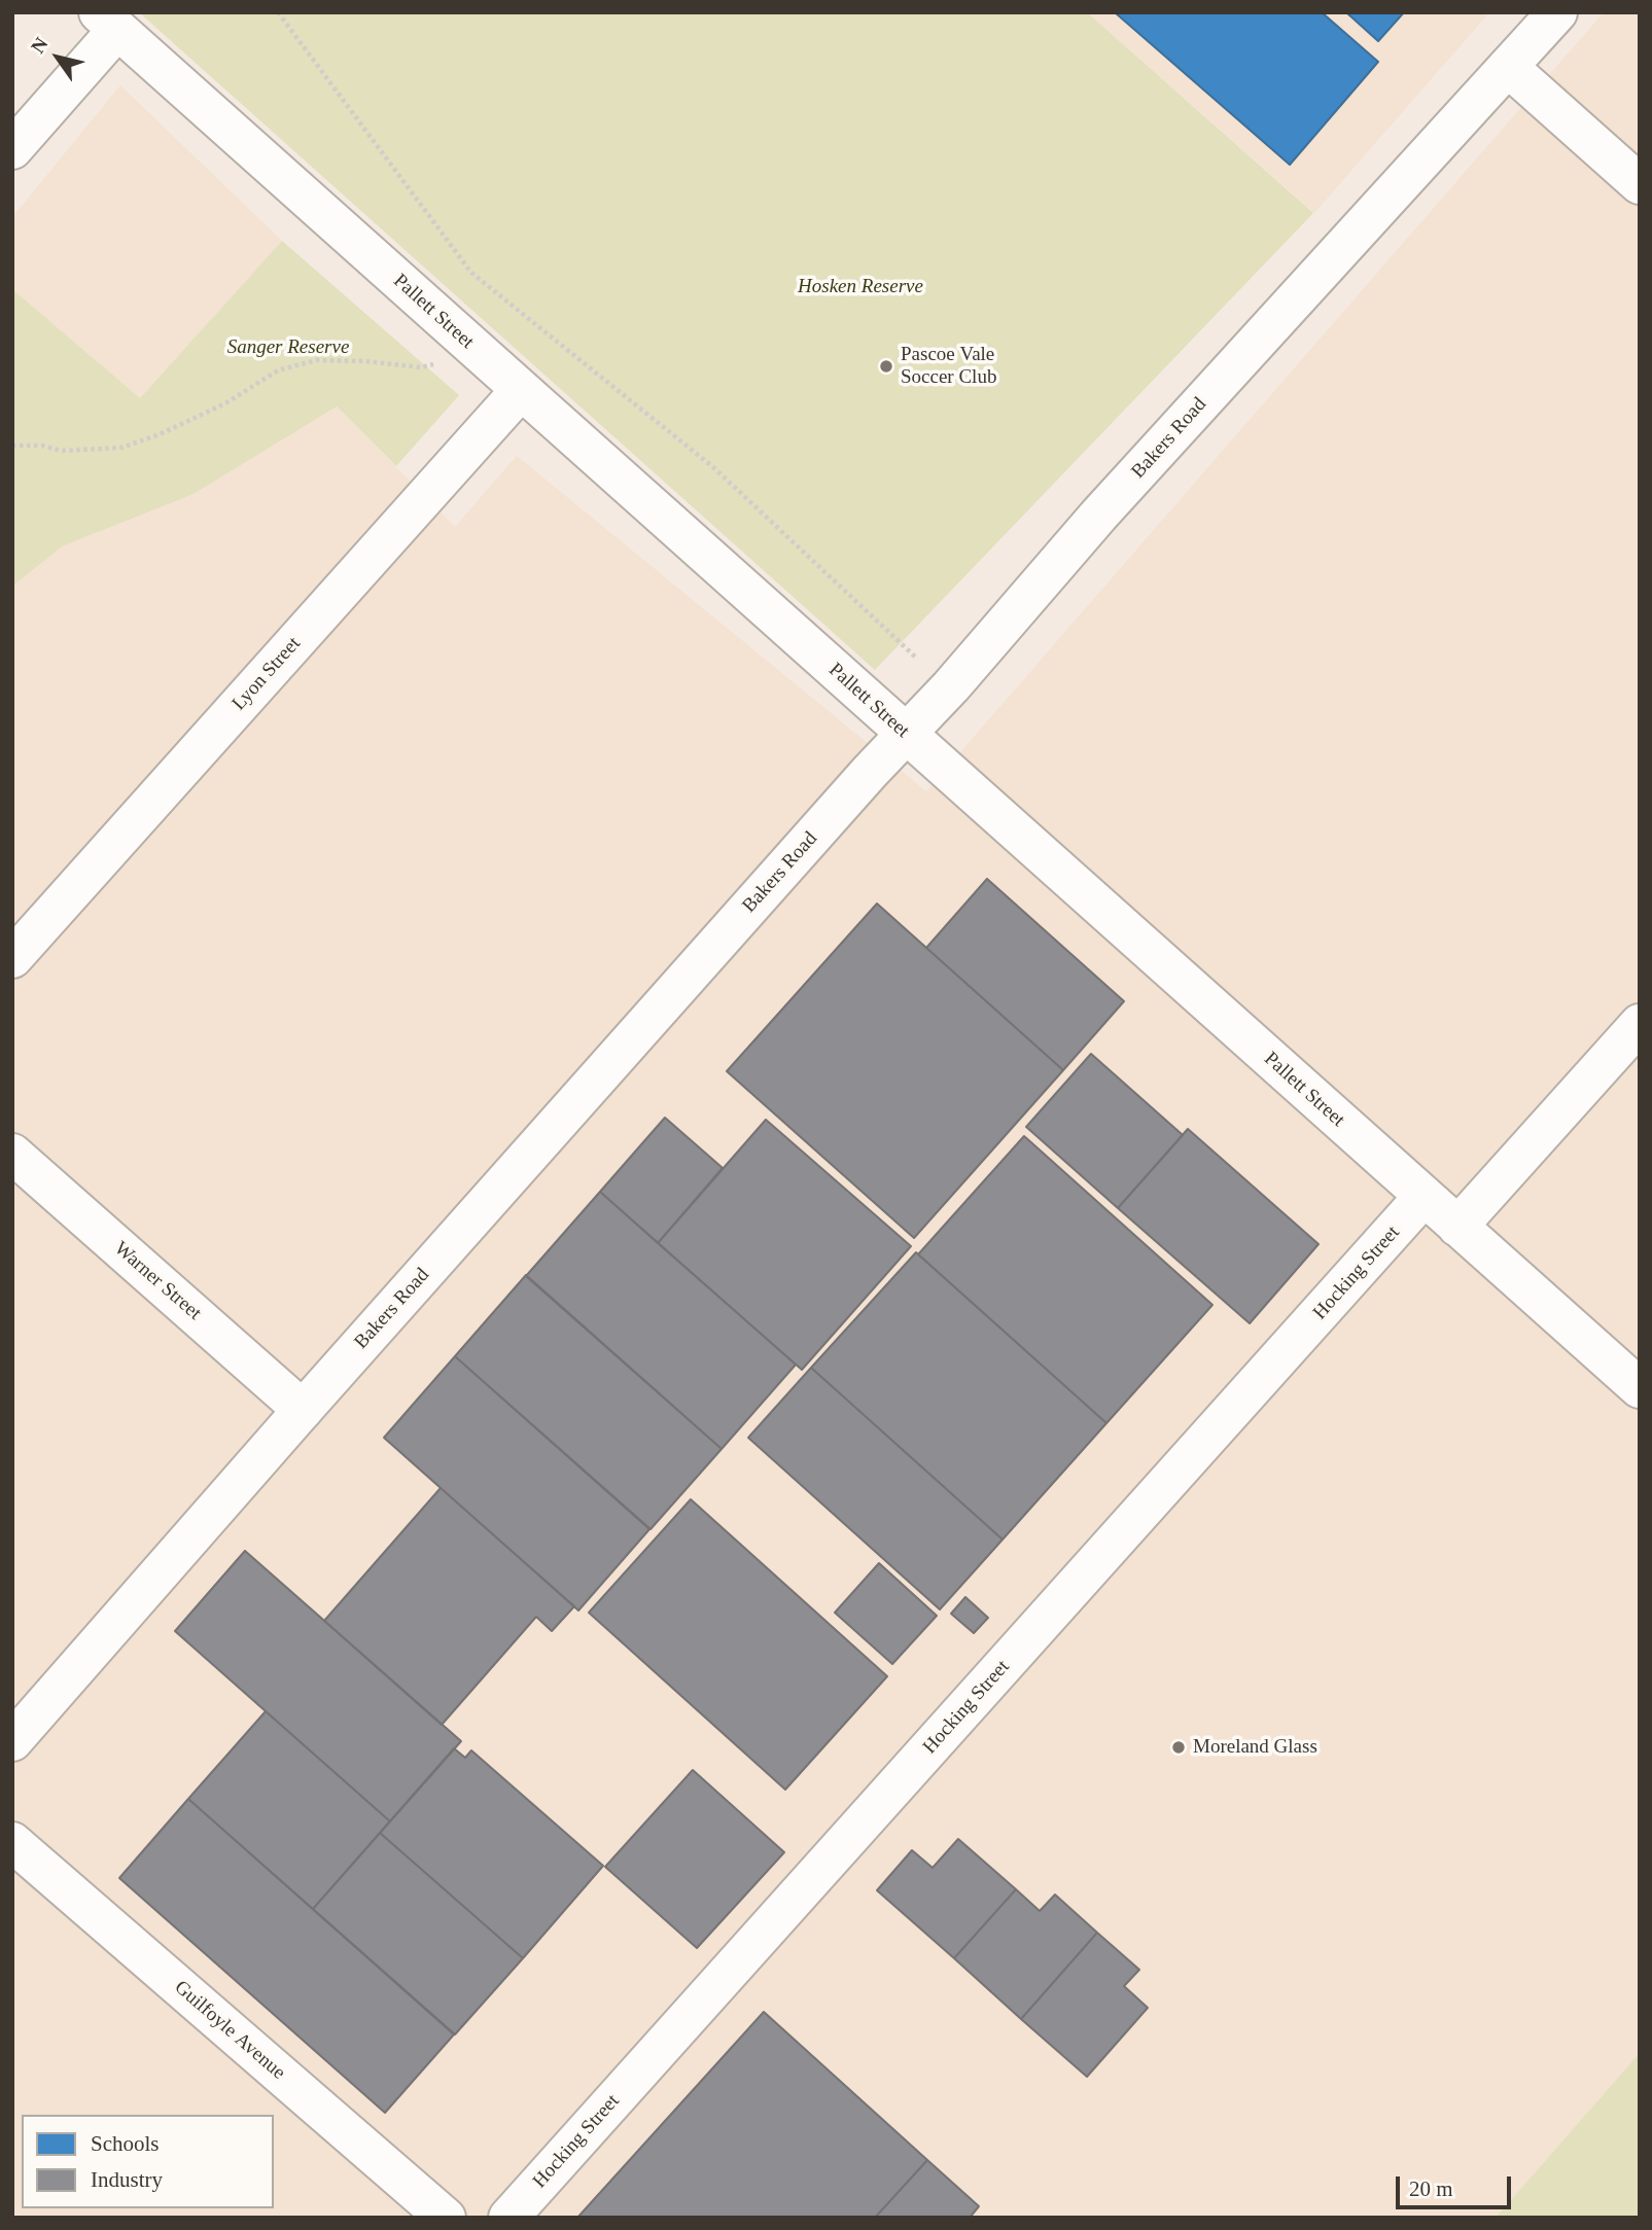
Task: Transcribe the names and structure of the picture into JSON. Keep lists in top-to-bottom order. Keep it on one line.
{"streets":{"street":["Pallett Street","Bakers Road","Lyon Street","Hocking Street","Warner Street","Guilfoyle Avenue"]},"crossings":[["Pallett Street","Bakers Road"],["Pallett Street","Lyon Street"],["Pallett Street","Hocking Street"],["Bakers Road","Warner Street"]],"parks":["Hosken Reserve","Sanger Reserve"],"places":["Pascoe Vale Soccer Club","Moreland Glass"],"legend":["Schools","Industry"],"scale_bar":"20 m","north":"top left"}
